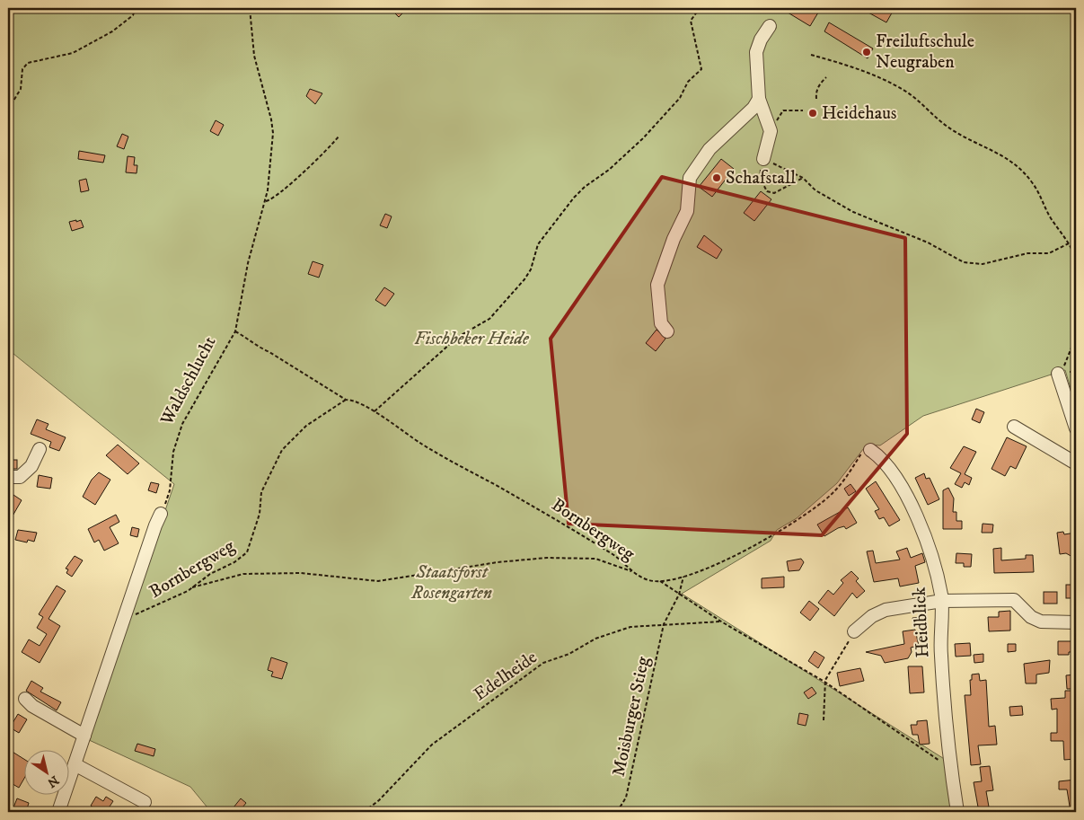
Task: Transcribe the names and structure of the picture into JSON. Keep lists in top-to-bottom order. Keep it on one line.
{"streets":{"street":["Heidblick"],"path":["Waldschlucht","Bornbergweg","Edelheide","Moisburger Stieg"]},"crossings":[["Waldschlucht","Bornbergweg"],["Bornbergweg","Heidblick"],["Bornbergweg","Edelheide"],["Bornbergweg","Moisburger Stieg"],["Edelheide","Moisburger Stieg"]],"parks":["Fischbeker Heide","Staatsforst Rosengarten"],"places":["Freiluftschule Neugraben","Heidehaus","Schafstall"],"north":"bottom right"}
